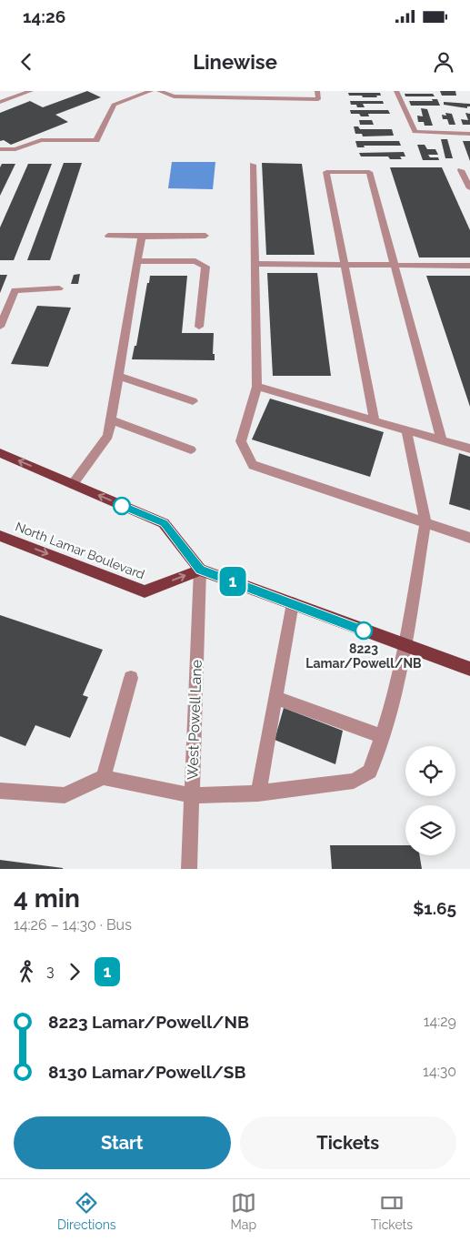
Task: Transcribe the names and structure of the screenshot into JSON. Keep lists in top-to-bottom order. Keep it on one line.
{"streets":{"main road":["North Lamar Boulevard"],"street":["West Powell Lane"]},"crossings":[["North Lamar Boulevard","West Powell Lane"]],"one_way":["North Lamar Boulevard"],"places":["8223 Lamar/Powell/NB"],"lines":["bus line 1"],"page":{"status":"14:26","header":"Linewise","on_map":"1","heading":["4 min","14:26 – 14:30 · Bus","$1.65"],"legs":["3","1"],"list":[{"name":"8223 Lamar/Powell/NB","value":"14:29"},{"name":"8130 Lamar/Powell/SB","value":"14:30"}],"buttons":["Start","Tickets"],"tabs":["Directions","Map","Tickets"]}}
